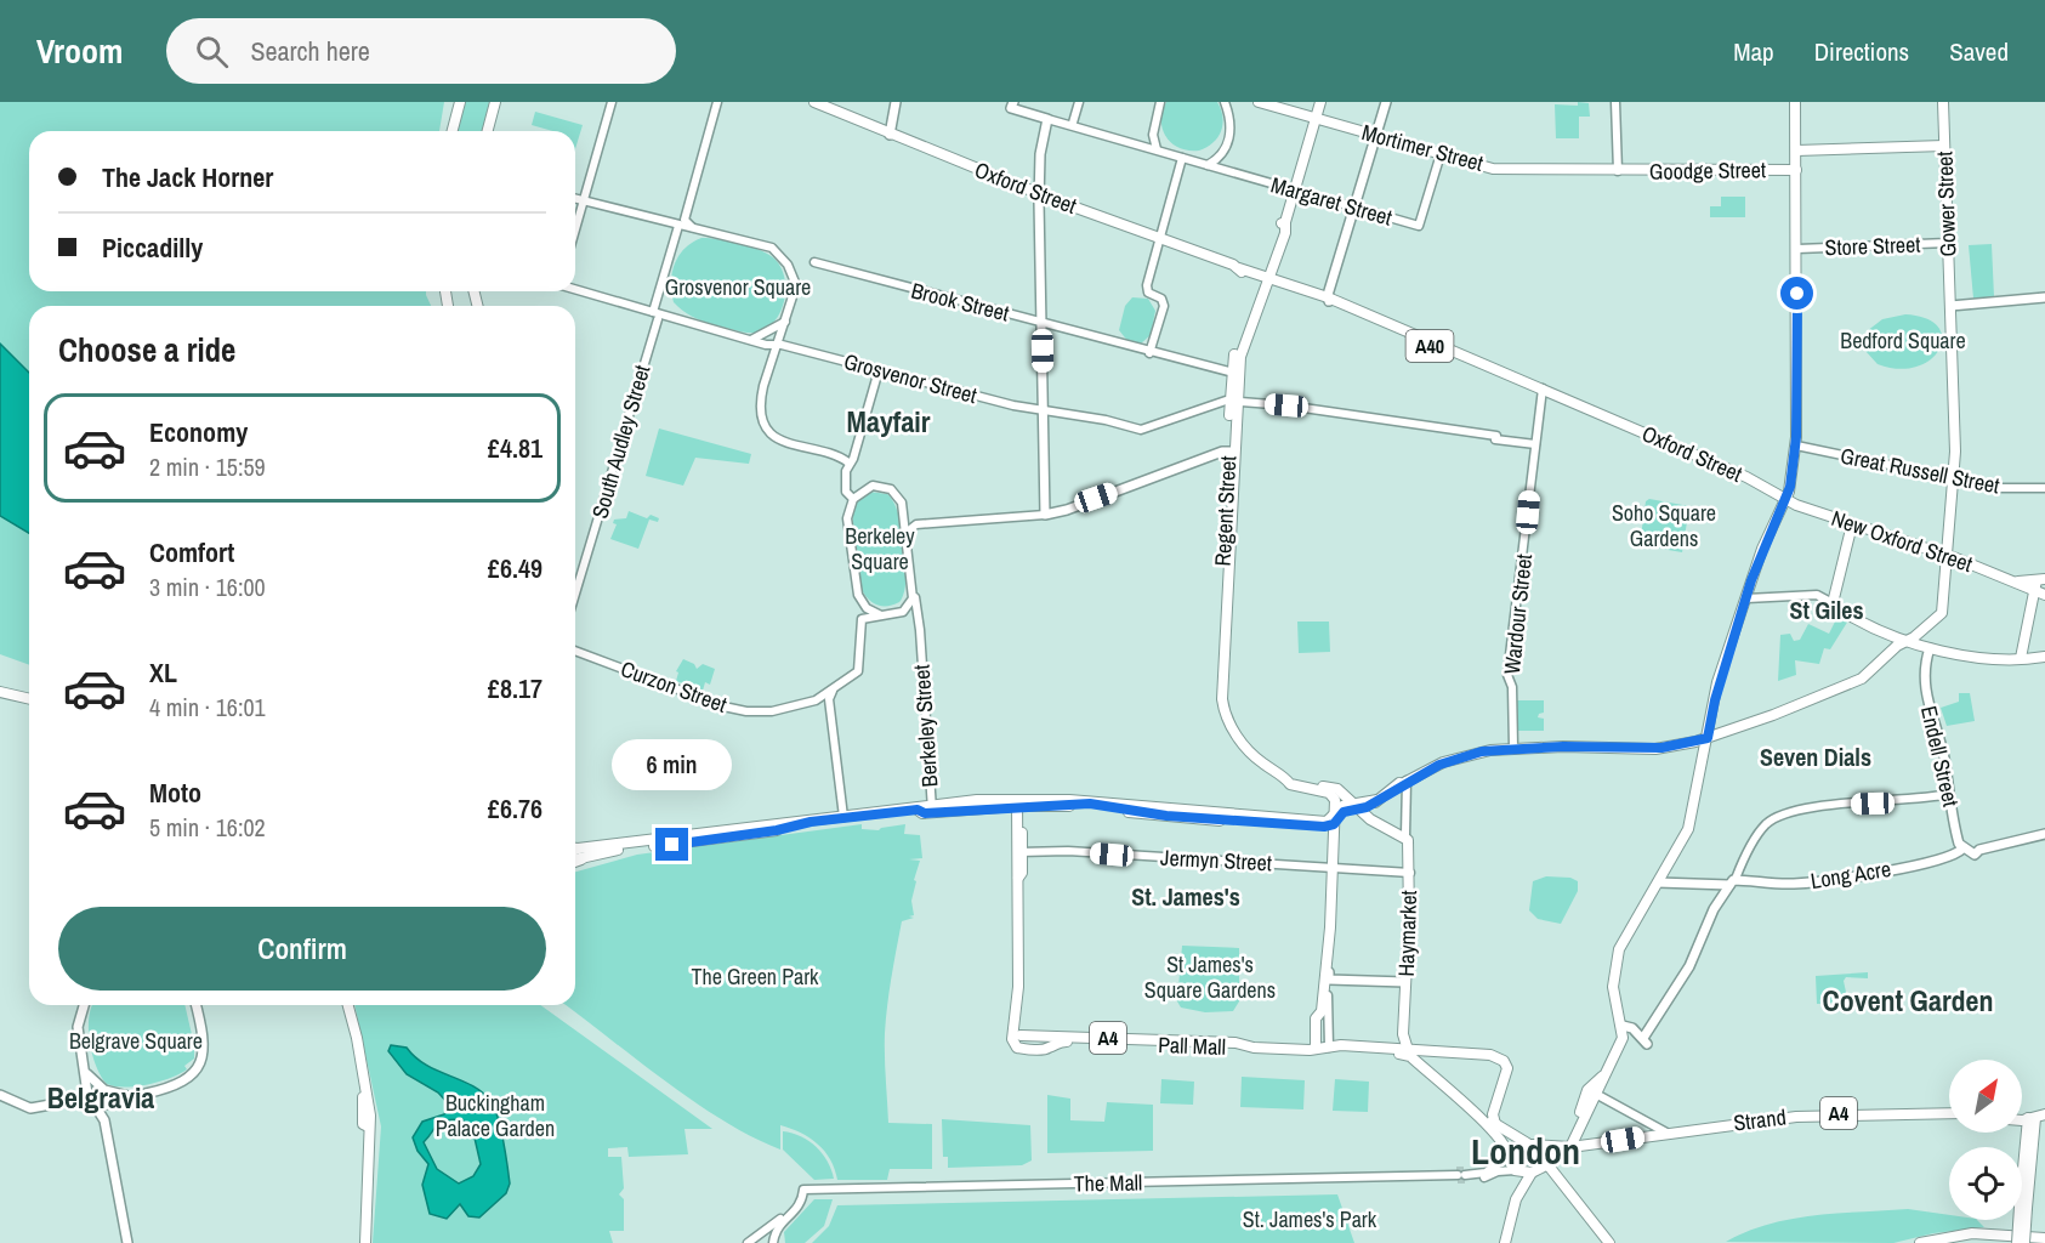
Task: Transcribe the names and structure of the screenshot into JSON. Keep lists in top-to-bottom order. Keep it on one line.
{"streets":{"main road":["Mortimer Street","Goodge Street","Oxford Street","Gower Street","A40","Regent Street","New Oxford Street","Endell Street","Long Acre","Haymarket","A4","Pall Mall","Strand"],"street":["Margaret Street","Store Street","Brook Street","Grosvenor Street","South Audley Street","Great Russell Street","Wardour Street","Curzon Street","Berkeley Street","Jermyn Street","The Mall"]},"crossings":[["Mortimer Street","Goodge Street"],["Mortimer Street","Margaret Street"],["Mortimer Street","Regent Street"],["Oxford Street","Regent Street"],["Oxford Street","New Oxford Street"],["Oxford Street","Wardour Street"],["Margaret Street","Regent Street"],["Gower Street","Store Street"],["Brook Street","Regent Street"],["Grosvenor Street","Regent Street"],["Regent Street","Haymarket"],["Endell Street","Long Acre"],["Jermyn Street","Haymarket"],["Haymarket","A4"],["Haymarket","Pall Mall"],["A4","Pall Mall"],["A4","Strand"],["A4","The Mall"]],"districts":["Mayfair","St Giles","Seven Dials","St. James's","Covent Garden","Belgravia","London"],"parks":["Grosvenor Square","Bedford Square","Soho Square Gardens","Berkeley Square","St James's Square Gardens","The Green Park","Belgrave Square","Buckingham Palace Garden","St. James's Park"],"north":"top right","page":{"header":"Vroom","search":"Search here","nav":["Map","Directions","Saved"],"banner":["The Jack Horner","Piccadilly"],"heading":"Choose a ride","list":[{"name":"Economy","note":"2 min · 15:59","value":"£4.81"},{"name":"Comfort","note":"3 min · 16:00","value":"£6.49"},{"name":"XL","note":"4 min · 16:01","value":"£8.17"},{"name":"Moto","note":"5 min · 16:02","value":"£6.76"}],"bubble":"6 min","buttons":"Confirm"}}
